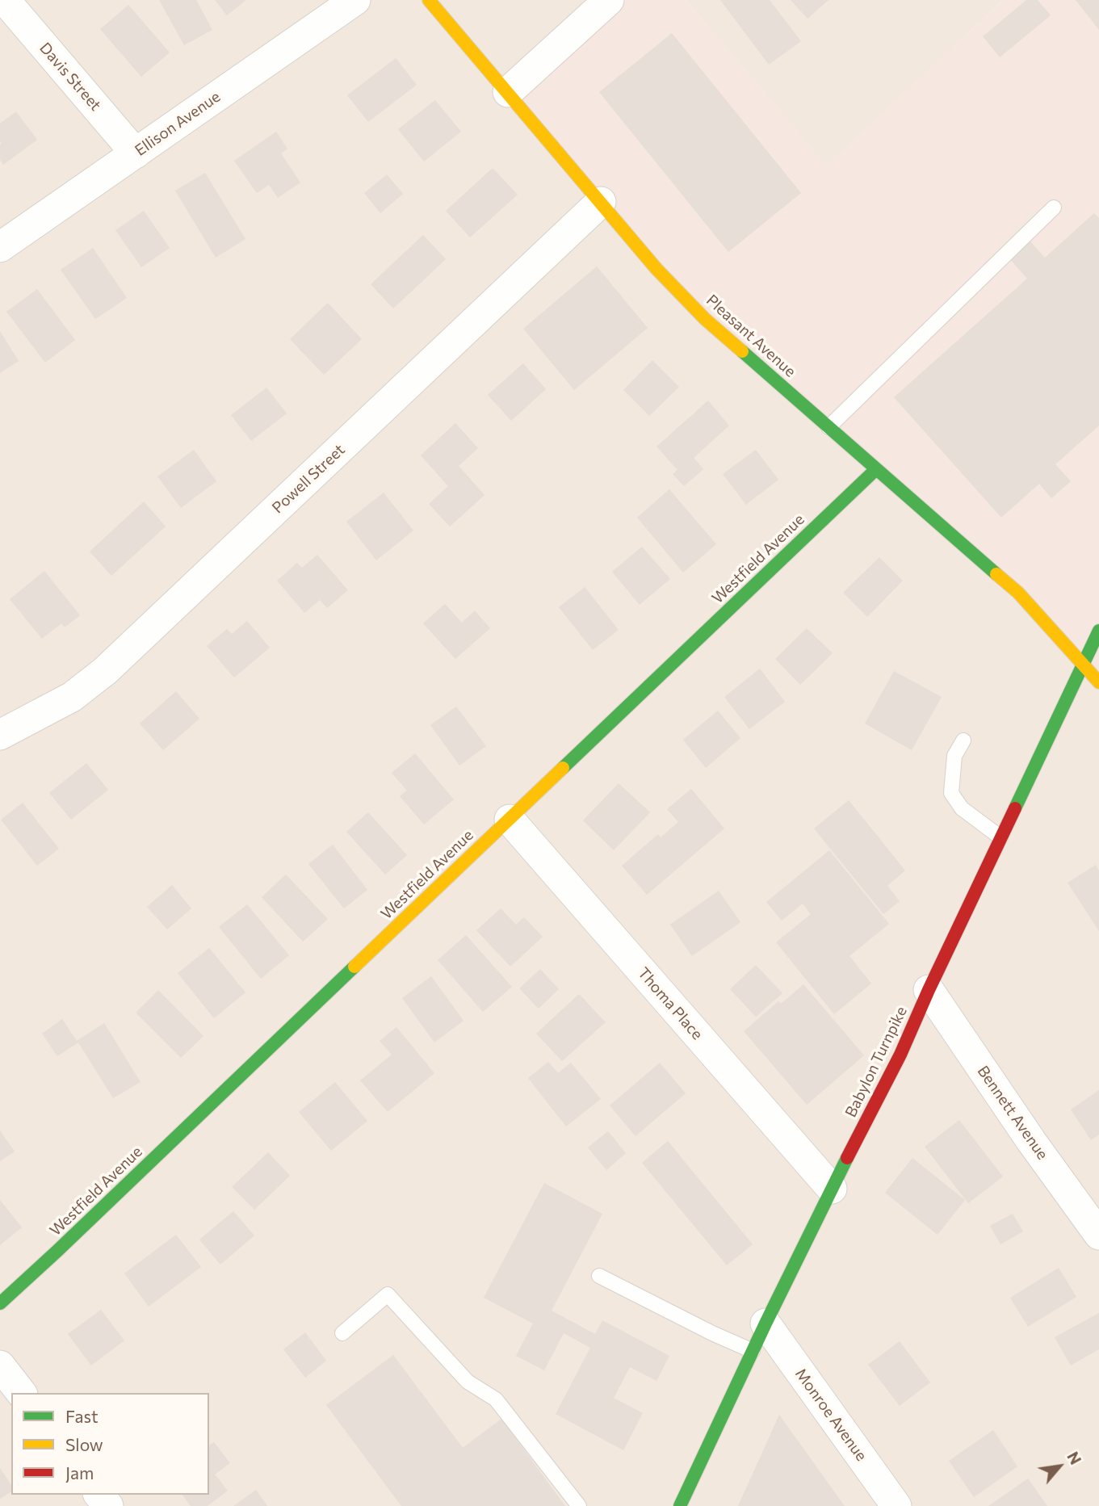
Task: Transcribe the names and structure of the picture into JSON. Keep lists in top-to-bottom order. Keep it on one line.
{"streets":{"street":["Davis Street","Ellison Avenue","Pleasant Avenue","Powell Street","Westfield Avenue","Thoma Place","Babylon Turnpike","Bennett Avenue","Monroe Avenue"]},"crossings":[["Davis Street","Ellison Avenue"],["Pleasant Avenue","Powell Street"],["Pleasant Avenue","Westfield Avenue"],["Pleasant Avenue","Babylon Turnpike"],["Westfield Avenue","Thoma Place"],["Thoma Place","Babylon Turnpike"],["Babylon Turnpike","Bennett Avenue"],["Babylon Turnpike","Monroe Avenue"]],"legend":["Fast","Slow","Jam"],"north":"top right"}
